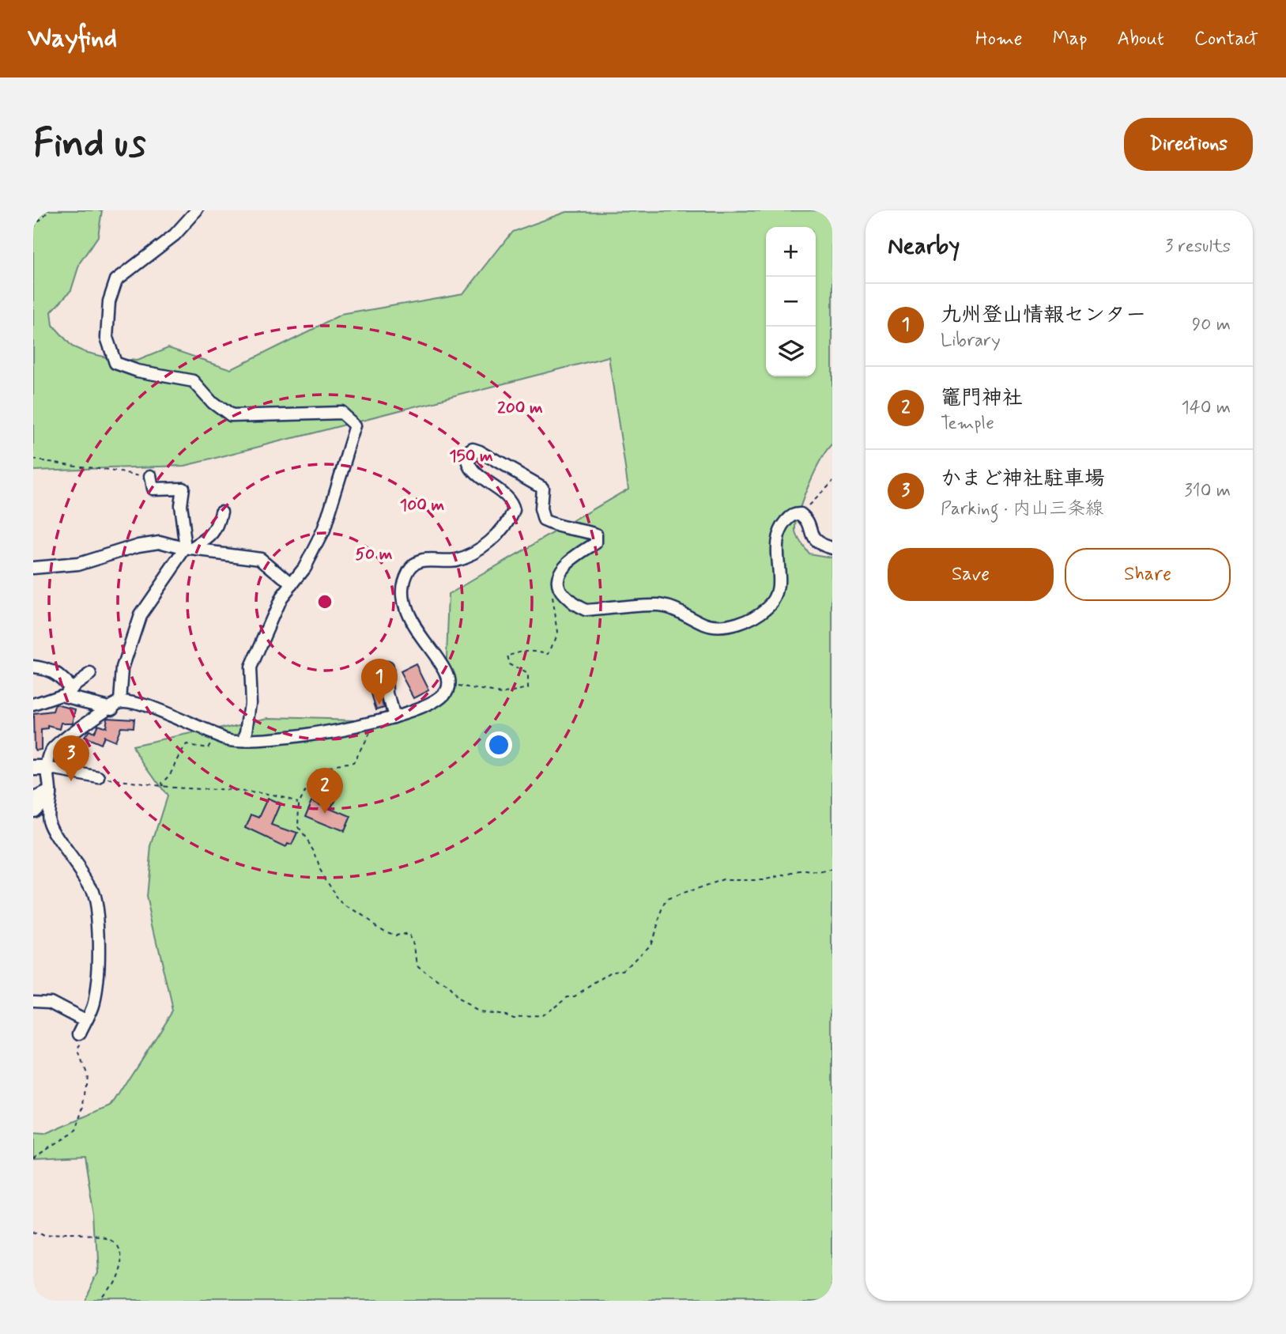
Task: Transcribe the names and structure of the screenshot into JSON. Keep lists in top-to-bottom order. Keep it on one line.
{"page":{"header":"Wayfind","nav":["Home","Map","About","Contact"],"buttons":["Directions",["Save","Share"]],"title":"Find us","heading":["Nearby","3 results"],"map_buttons":["+","−"],"list":[{"mark":"1","name":"九州登山情報センター","note":"Library","value":"90 m"},{"mark":"2","name":"竈門神社","note":"Temple","value":"140 m"},{"mark":"3","name":"かまど神社駐車場","note":"Parking · 内山三条線","value":"310 m"}],"pins":["1","3","2"]},"rings":["200 m","150 m","100 m","50 m"]}
